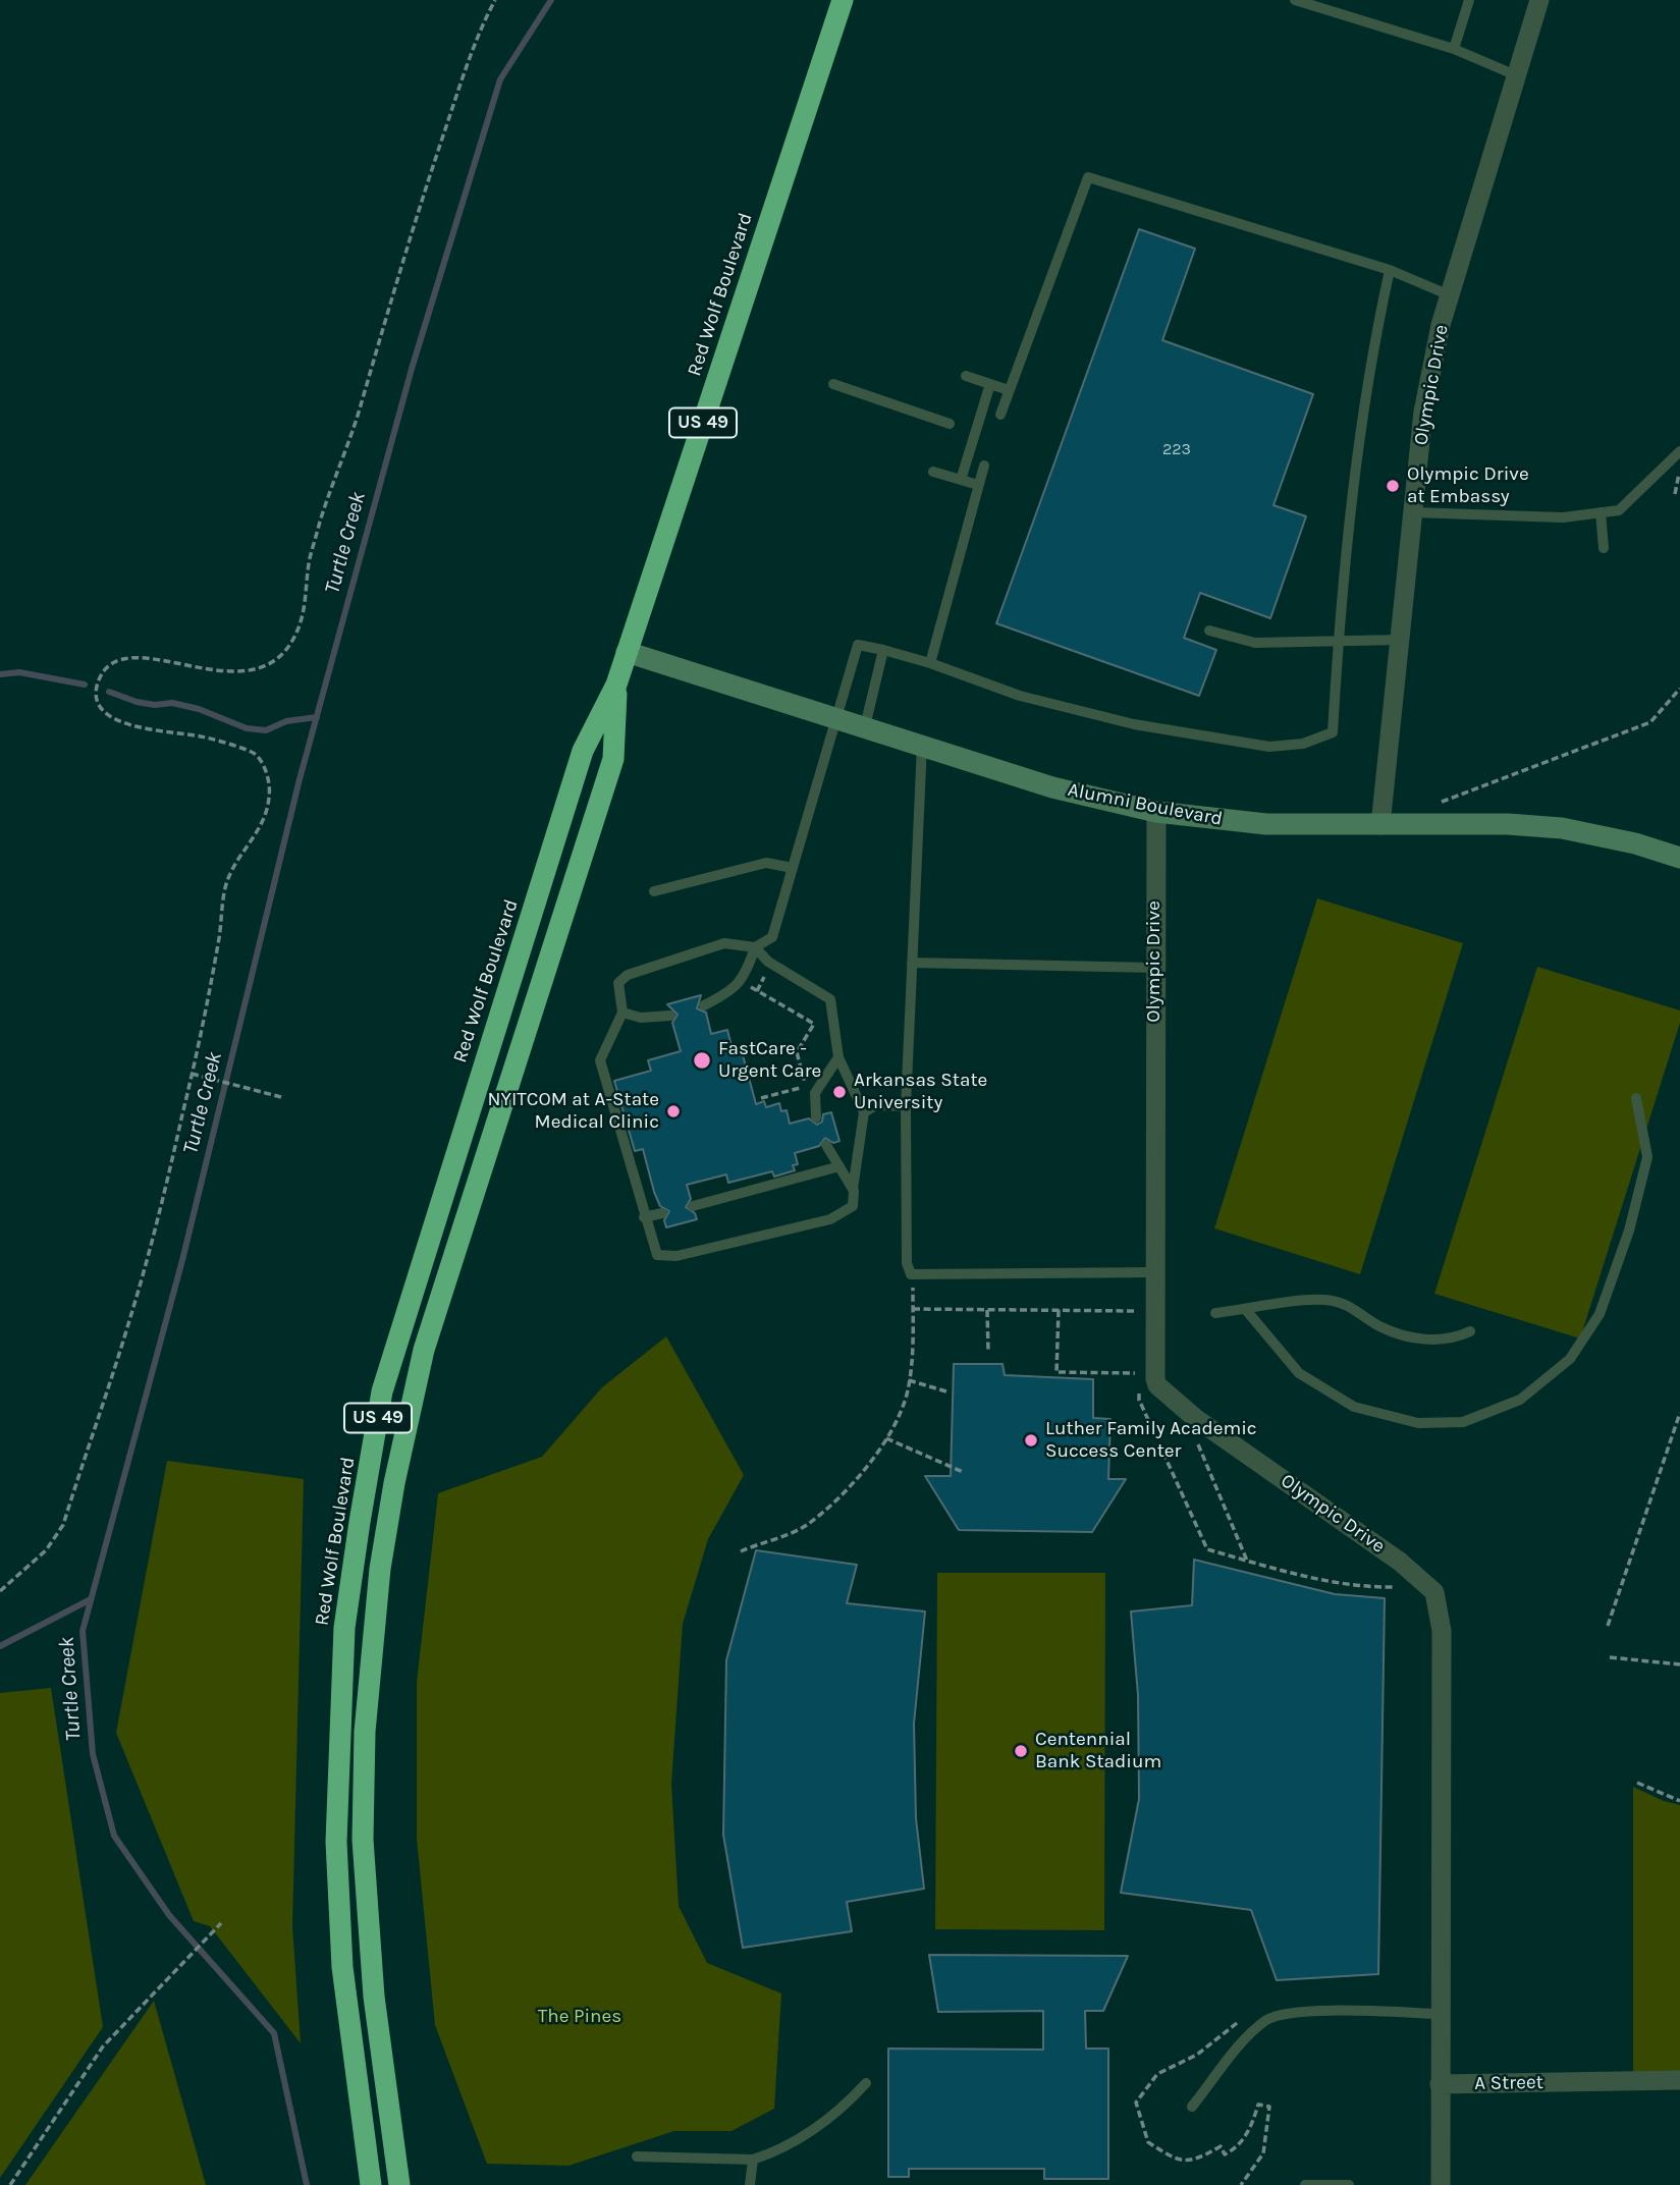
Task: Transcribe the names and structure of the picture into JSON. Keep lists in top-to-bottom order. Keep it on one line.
{"streets":{"highway":["Red Wolf Boulevard","US 49"],"street":["Olympic Drive","Alumni Boulevard","A Street"]},"crossings":[["Red Wolf Boulevard","Alumni Boulevard"],["Olympic Drive","Alumni Boulevard"],["Olympic Drive","A Street"]],"water":["Turtle Creek"],"parks":["The Pines"],"places":["Olympic Drive at Embassy","FastCare - Urgent Care","Arkansas State University","NYITCOM at A-State Medical Clinic","Luther Family Academic Success Center","Centennial Bank Stadium"],"house_numbers":["223"]}
